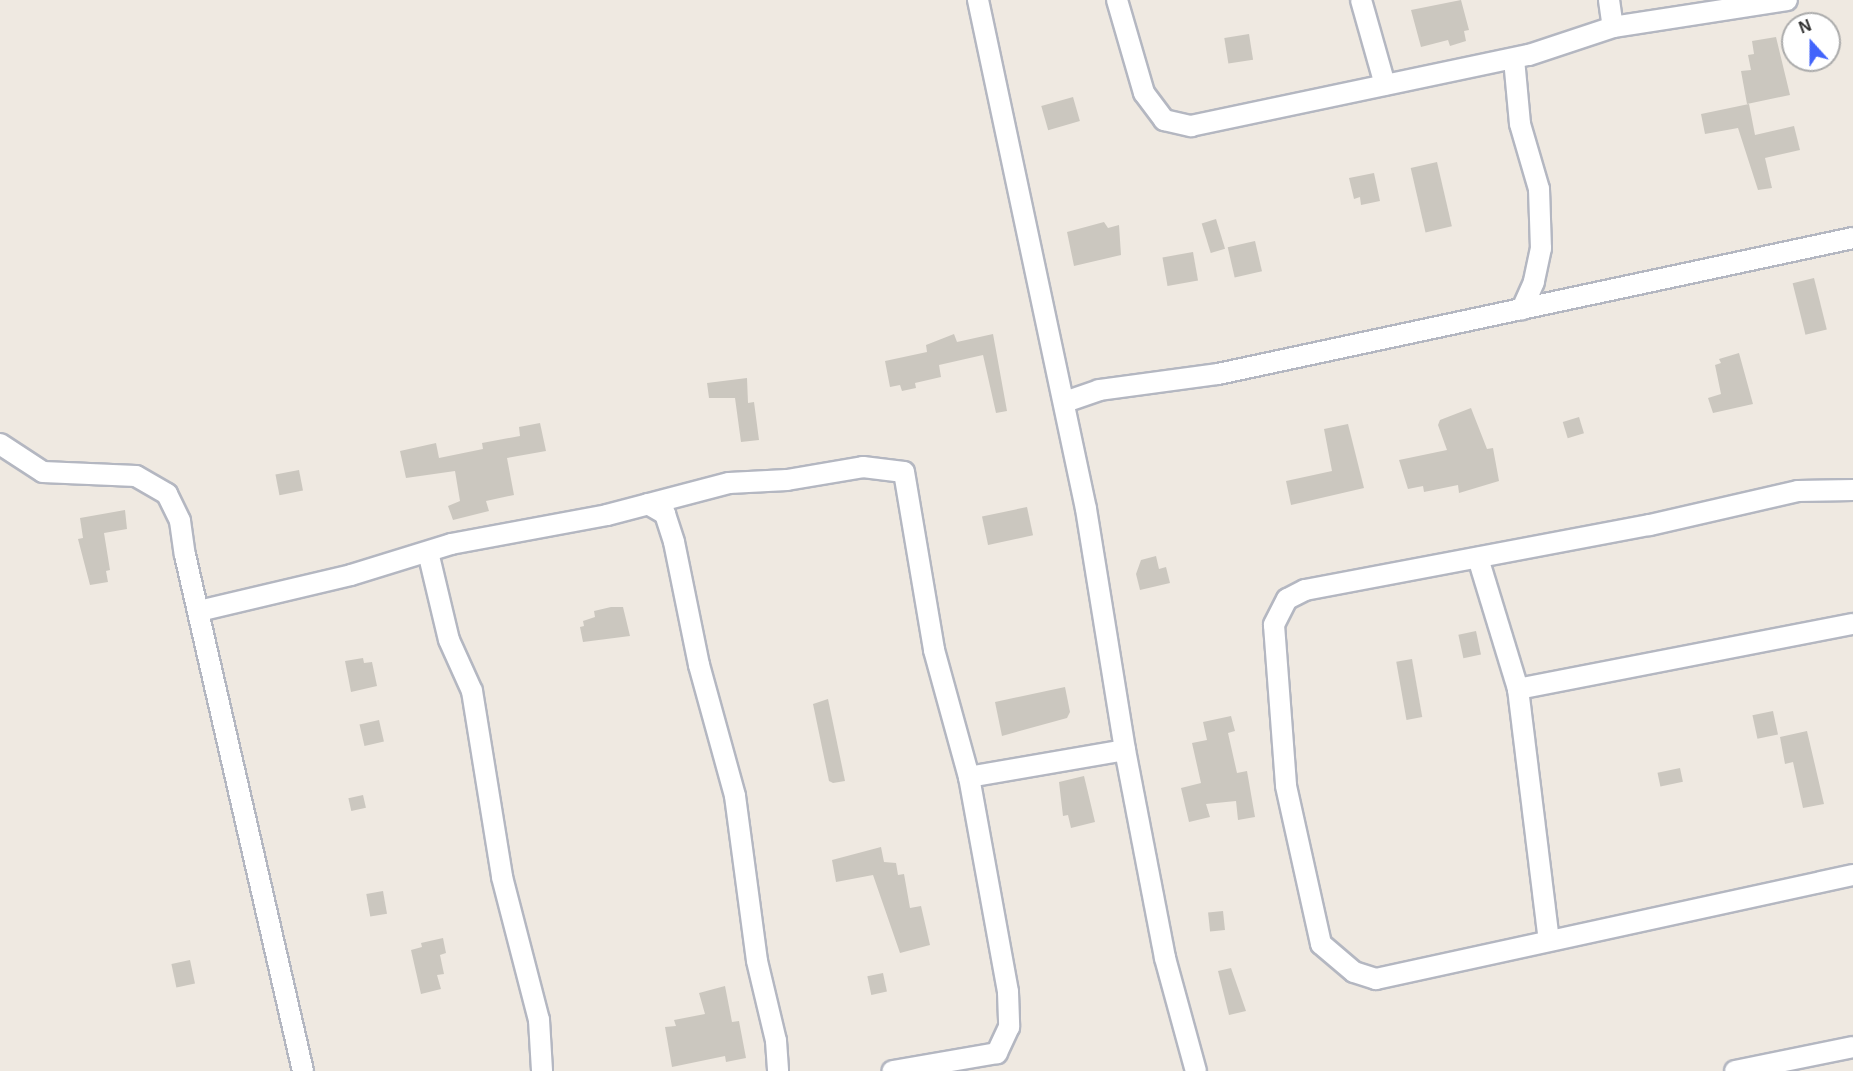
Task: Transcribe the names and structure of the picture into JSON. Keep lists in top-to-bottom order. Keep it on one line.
{"north":"top"}
